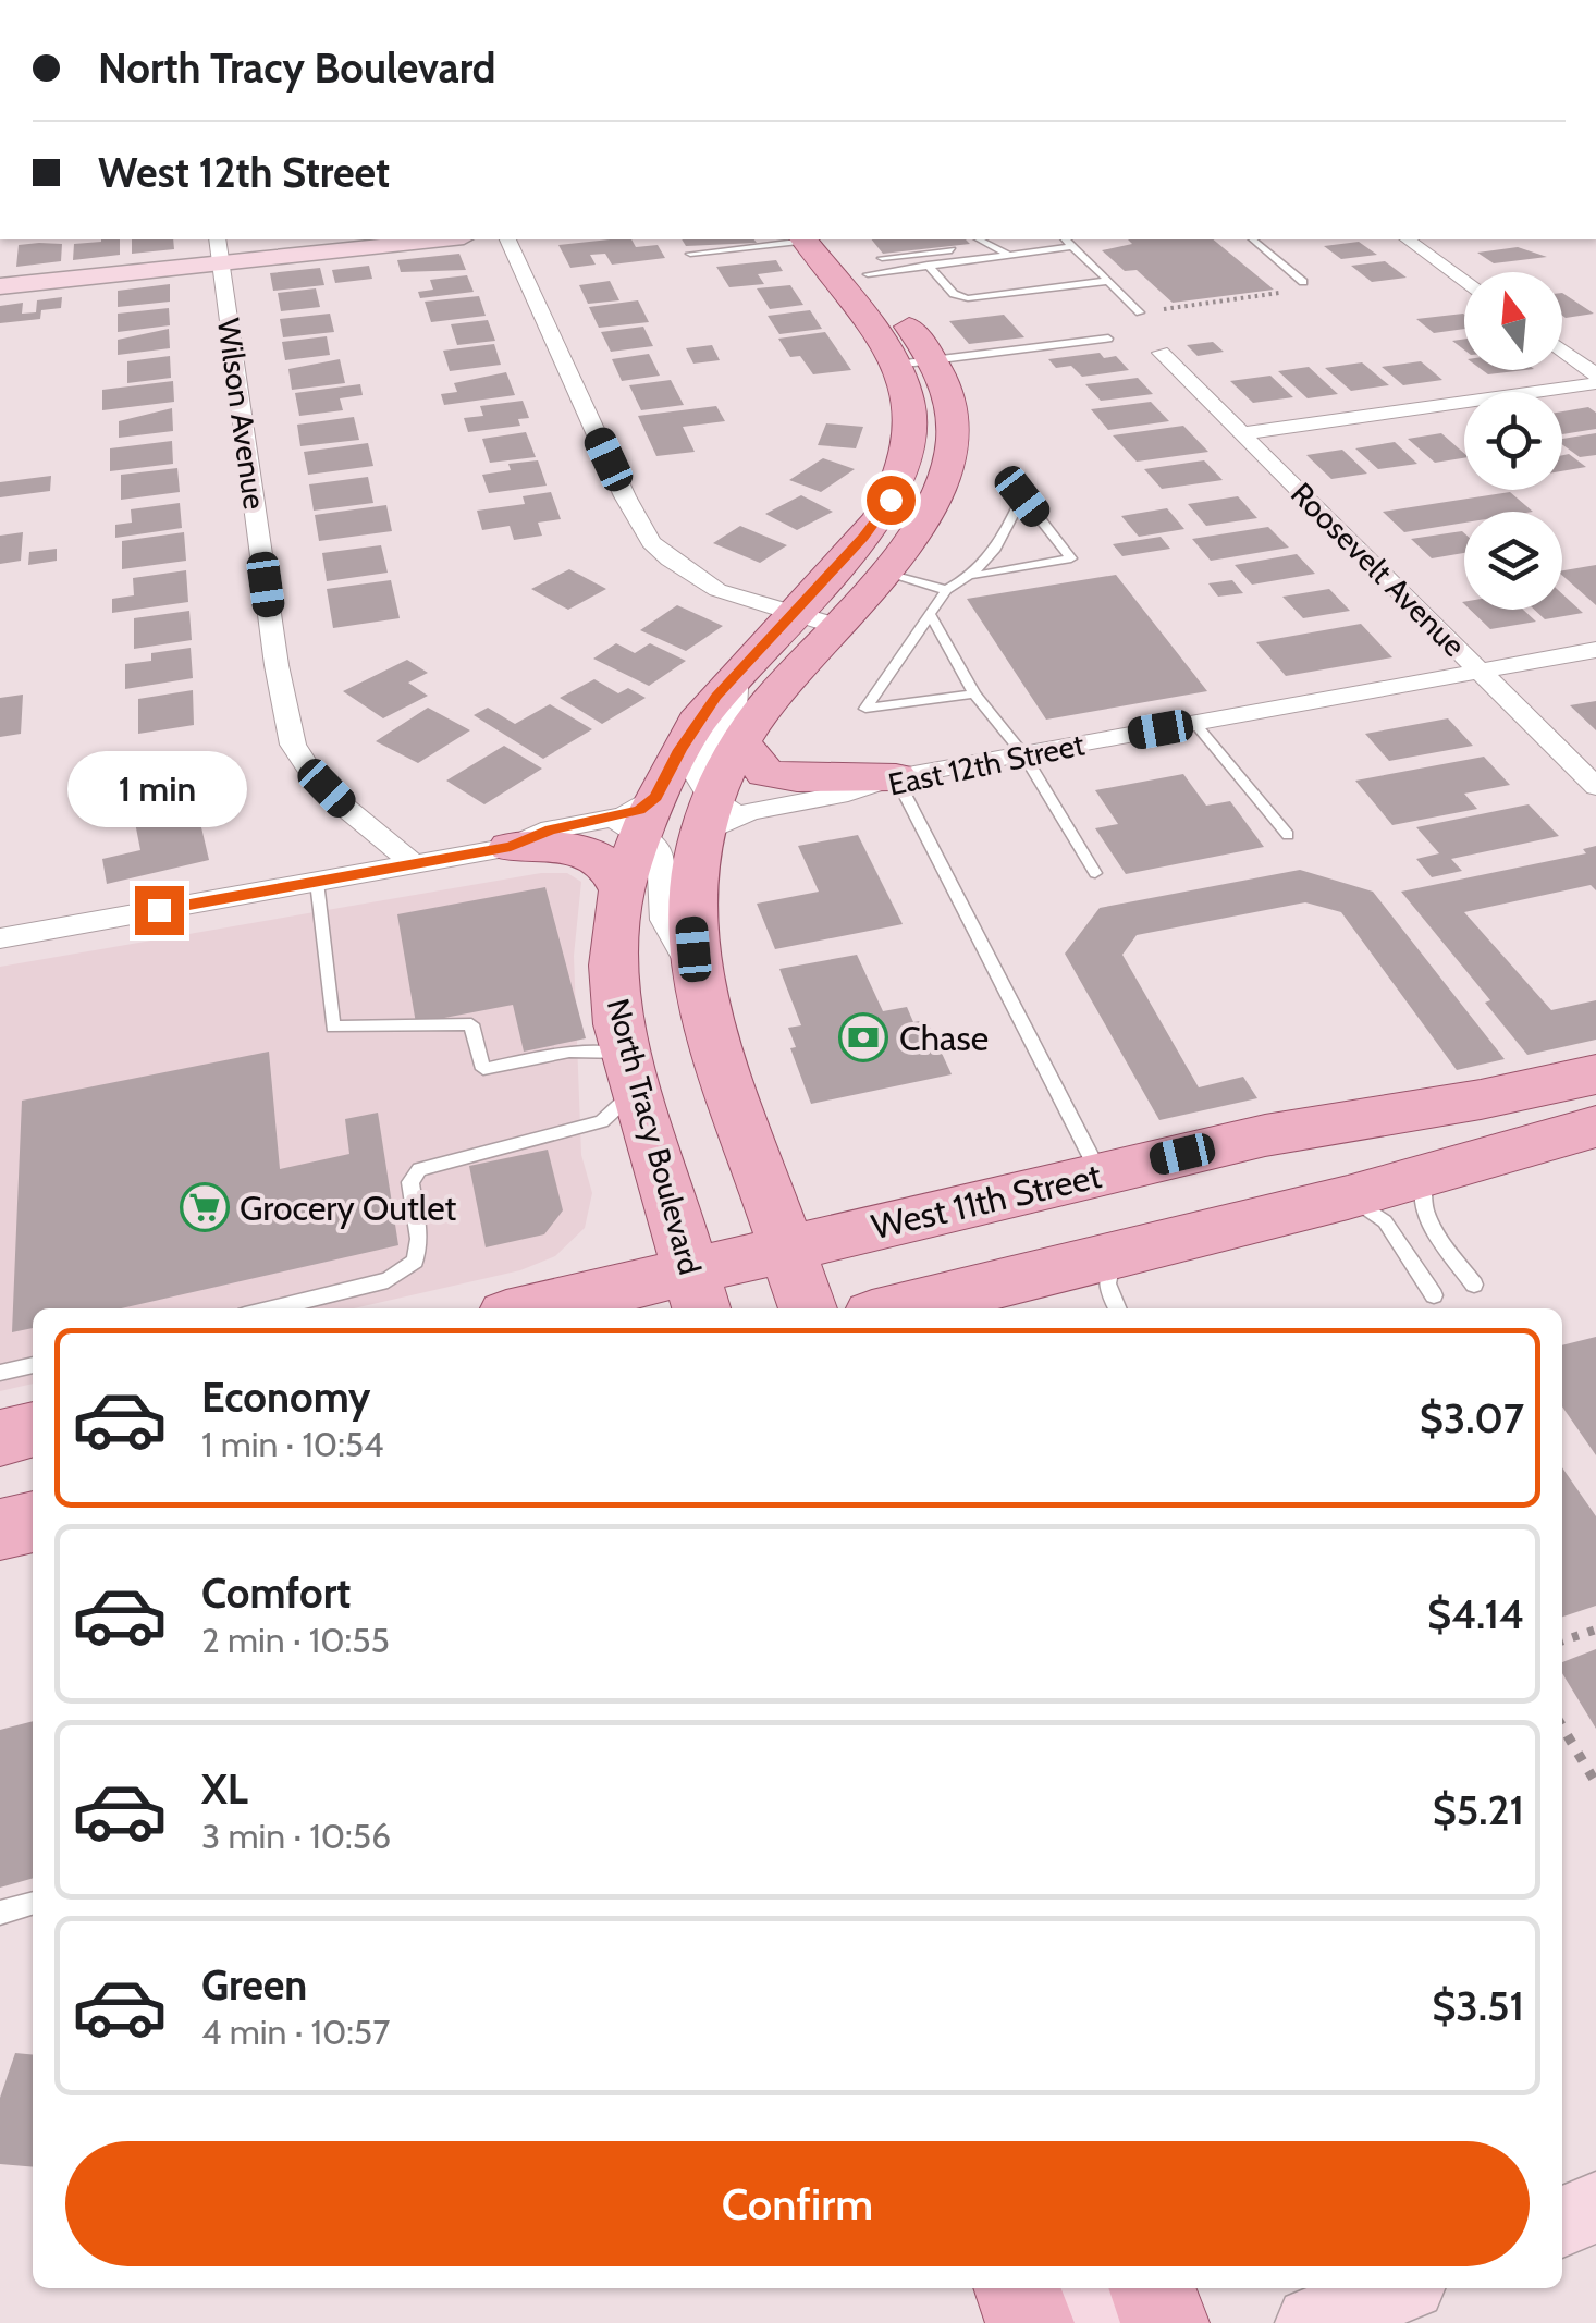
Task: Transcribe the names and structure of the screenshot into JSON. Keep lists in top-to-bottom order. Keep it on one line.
{"streets":{"main road":["North Tracy Boulevard","West 11th Street"],"street":["Wilson Avenue","Roosevelt Avenue","East 12th Street"]},"crossings":[["Roosevelt Avenue","East 12th Street"],["East 12th Street","North Tracy Boulevard"],["North Tracy Boulevard","West 11th Street"]],"places":{"bank":["Chase"],"supermarket":["Grocery Outlet"]},"north":"top","page":{"banner":["North Tracy Boulevard","West 12th Street"],"bubble":"1 min","list":[{"name":"Economy","note":"1 min · 10:54","value":"$3.07"},{"name":"Comfort","note":"2 min · 10:55","value":"$4.14"},{"name":"XL","note":"3 min · 10:56","value":"$5.21"},{"name":"Green","note":"4 min · 10:57","value":"$3.51"}],"buttons":"Confirm"}}
